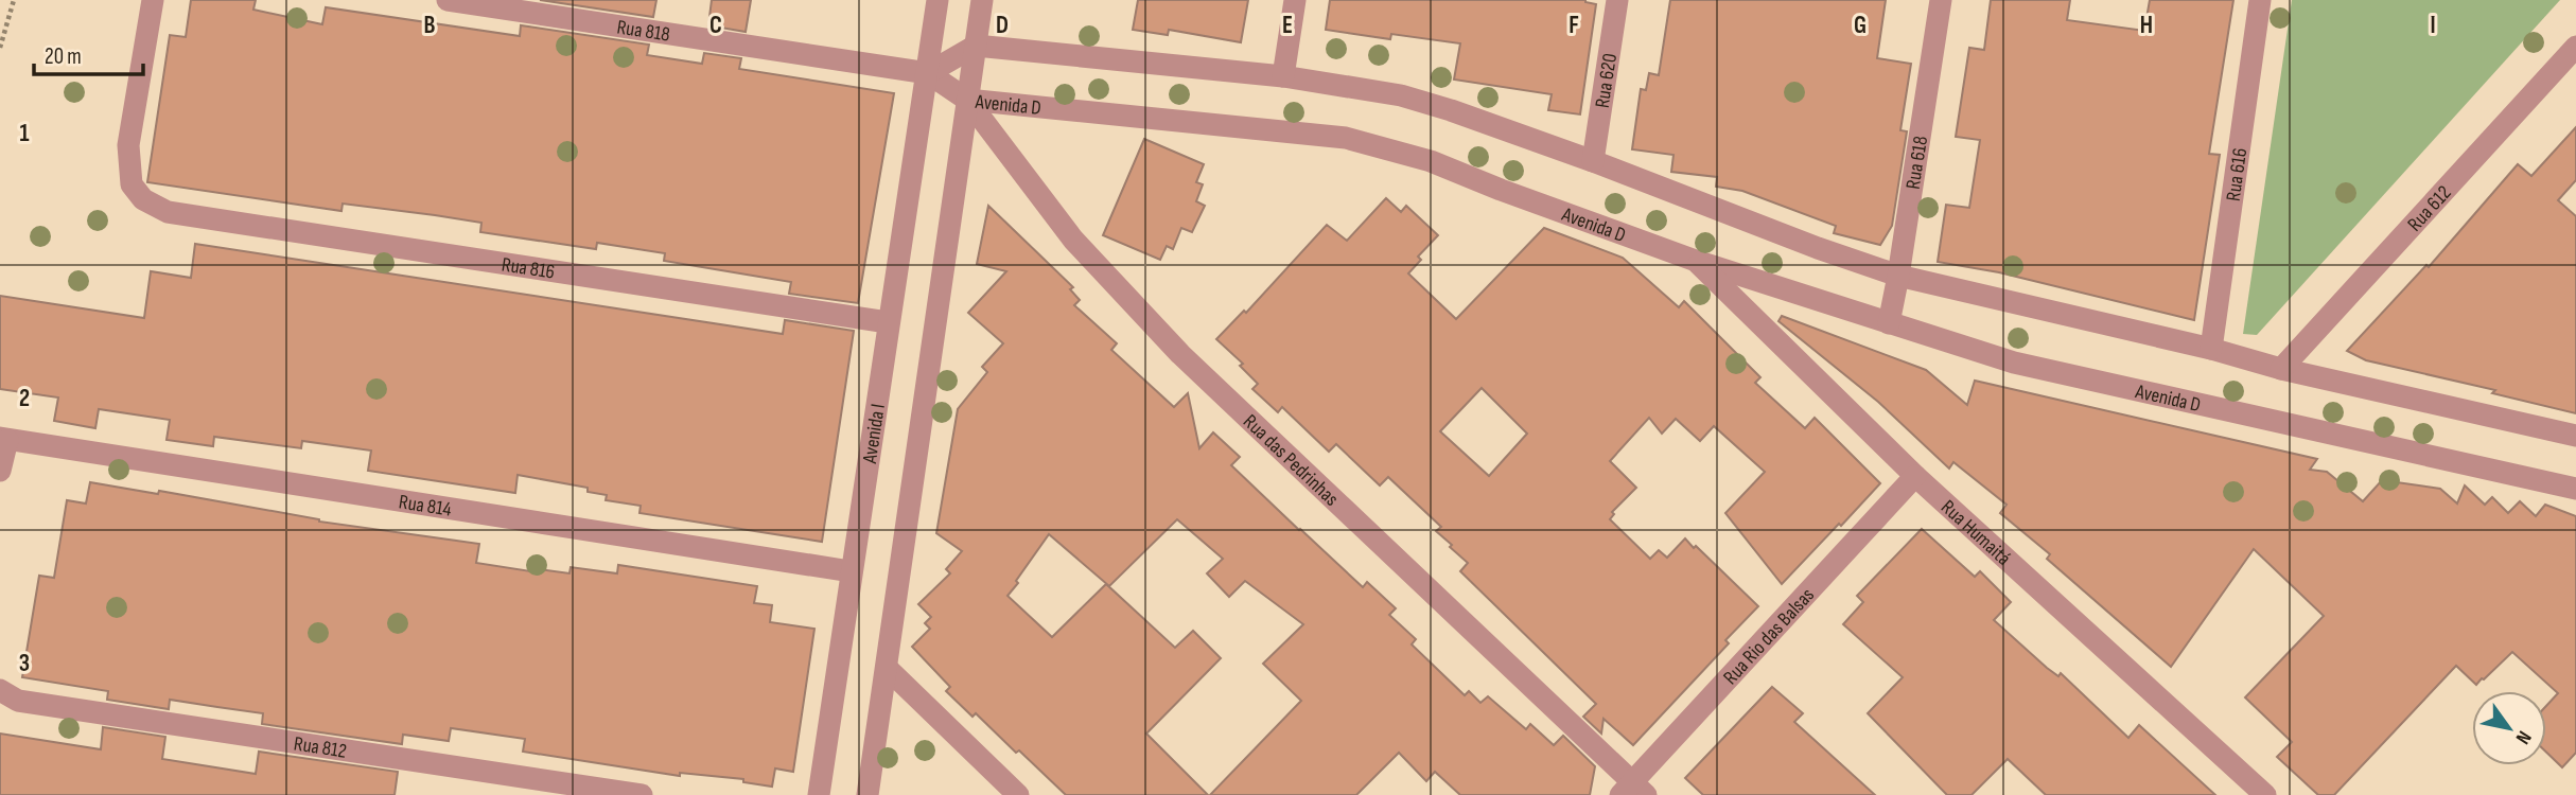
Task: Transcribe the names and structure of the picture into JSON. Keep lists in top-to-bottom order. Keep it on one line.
{"streets":{"street":["Rua 818","Rua 620","Avenida D","Rua 618","Rua 616","Rua 612","Rua 816","Avenida I","Rua das Pedrinhas","Rua 814","Rua Humaitá","Rua Rio das Balsas","Rua 812"]},"crossings":[["Rua 818","Avenida D"],["Rua 818","Avenida I"],["Avenida D","Rua 618"],["Avenida D","Avenida I"],["Avenida D","Rua das Pedrinhas"],["Avenida D","Rua Humaitá"],["Rua 816","Avenida I"],["Avenida I","Rua 814"],["Rua das Pedrinhas","Rua Rio das Balsas"],["Rua Humaitá","Rua Rio das Balsas"]],"scale_bar":"20 m","north":"bottom right","grid":{"columns":["B","C","D","E","F","G","H","I"],"rows":["1","2","3"]}}
